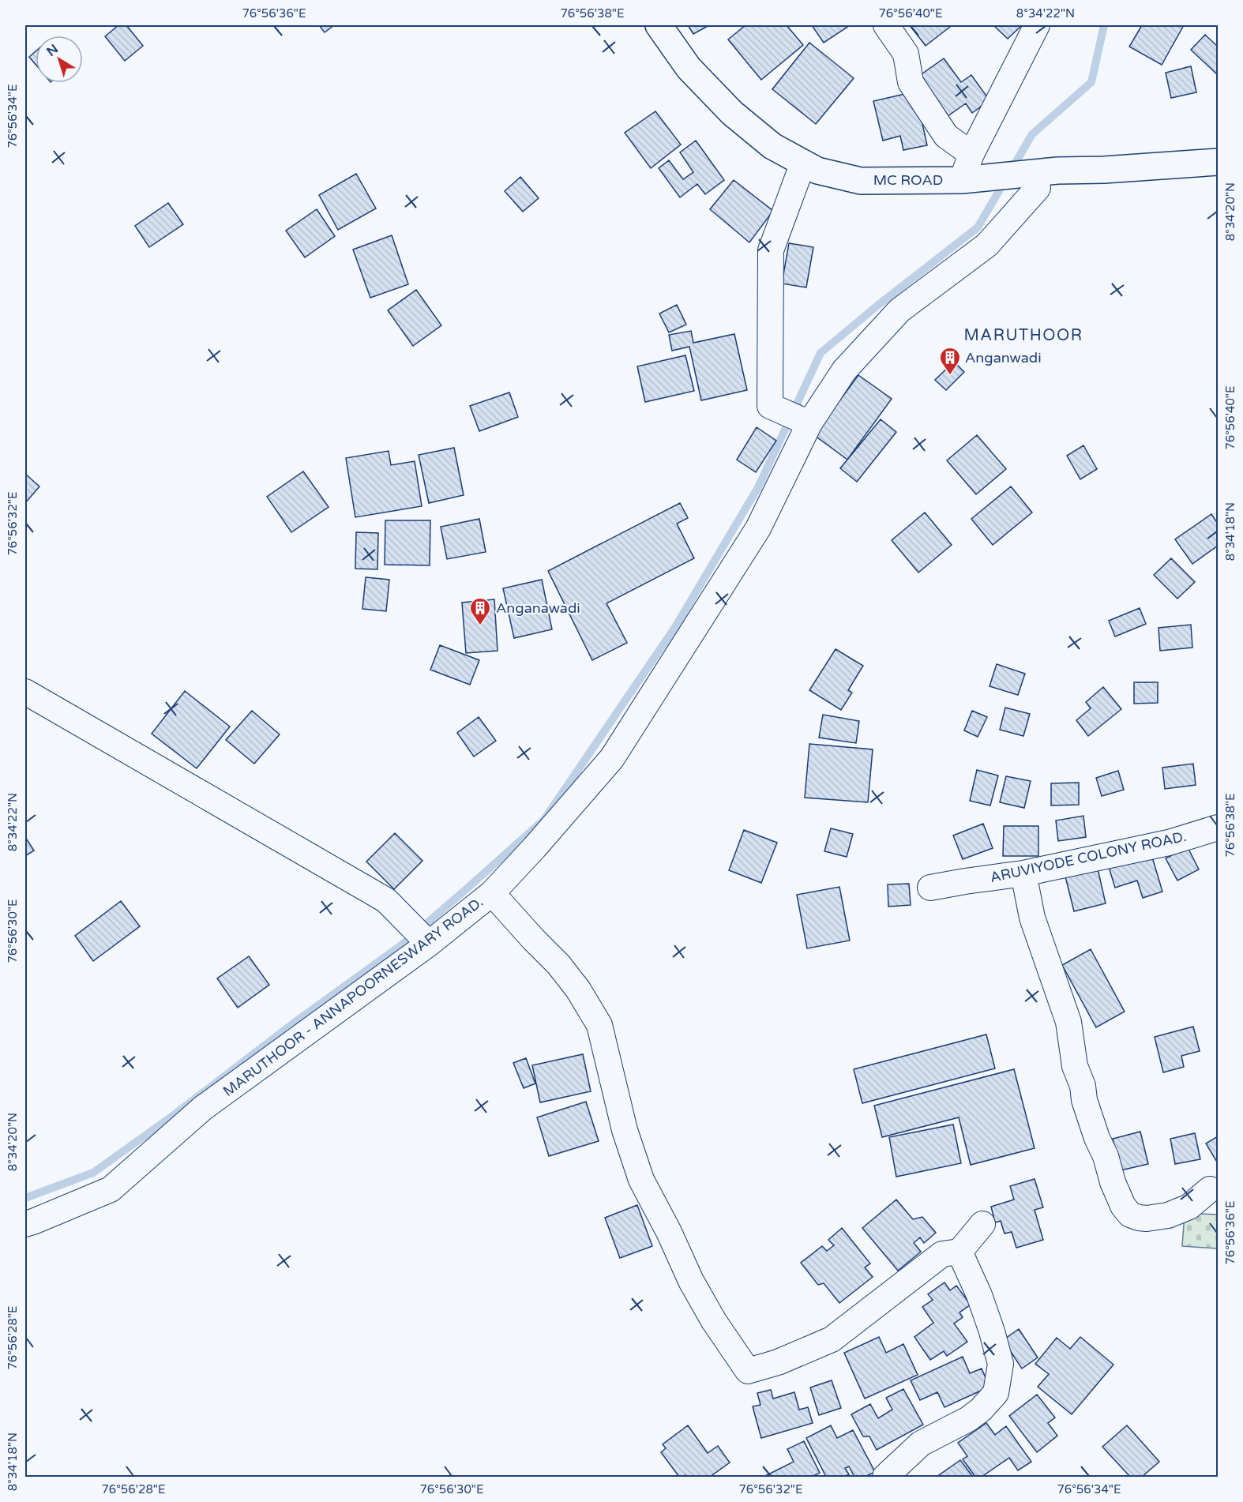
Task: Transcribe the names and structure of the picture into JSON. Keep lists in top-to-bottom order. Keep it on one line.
{"streets":{"main road":["MC ROAD"],"street":["ARUVIYODE COLONY ROAD.","MARUTHOOR - ANNAPOORNESWARY ROAD."]},"districts":["MARUTHOOR"],"places":{"building":["Anganwadi","Anganawadi"]},"north":"top left","coordinates":["76°56'36\"E","76°56'38\"E","76°56'40\"E","8°34'22\"N","76°56'34\"E","8°34'20\"N","76°56'32\"E","8°34'18\"N","76°56'30\"E","76°56'28\"E"]}
